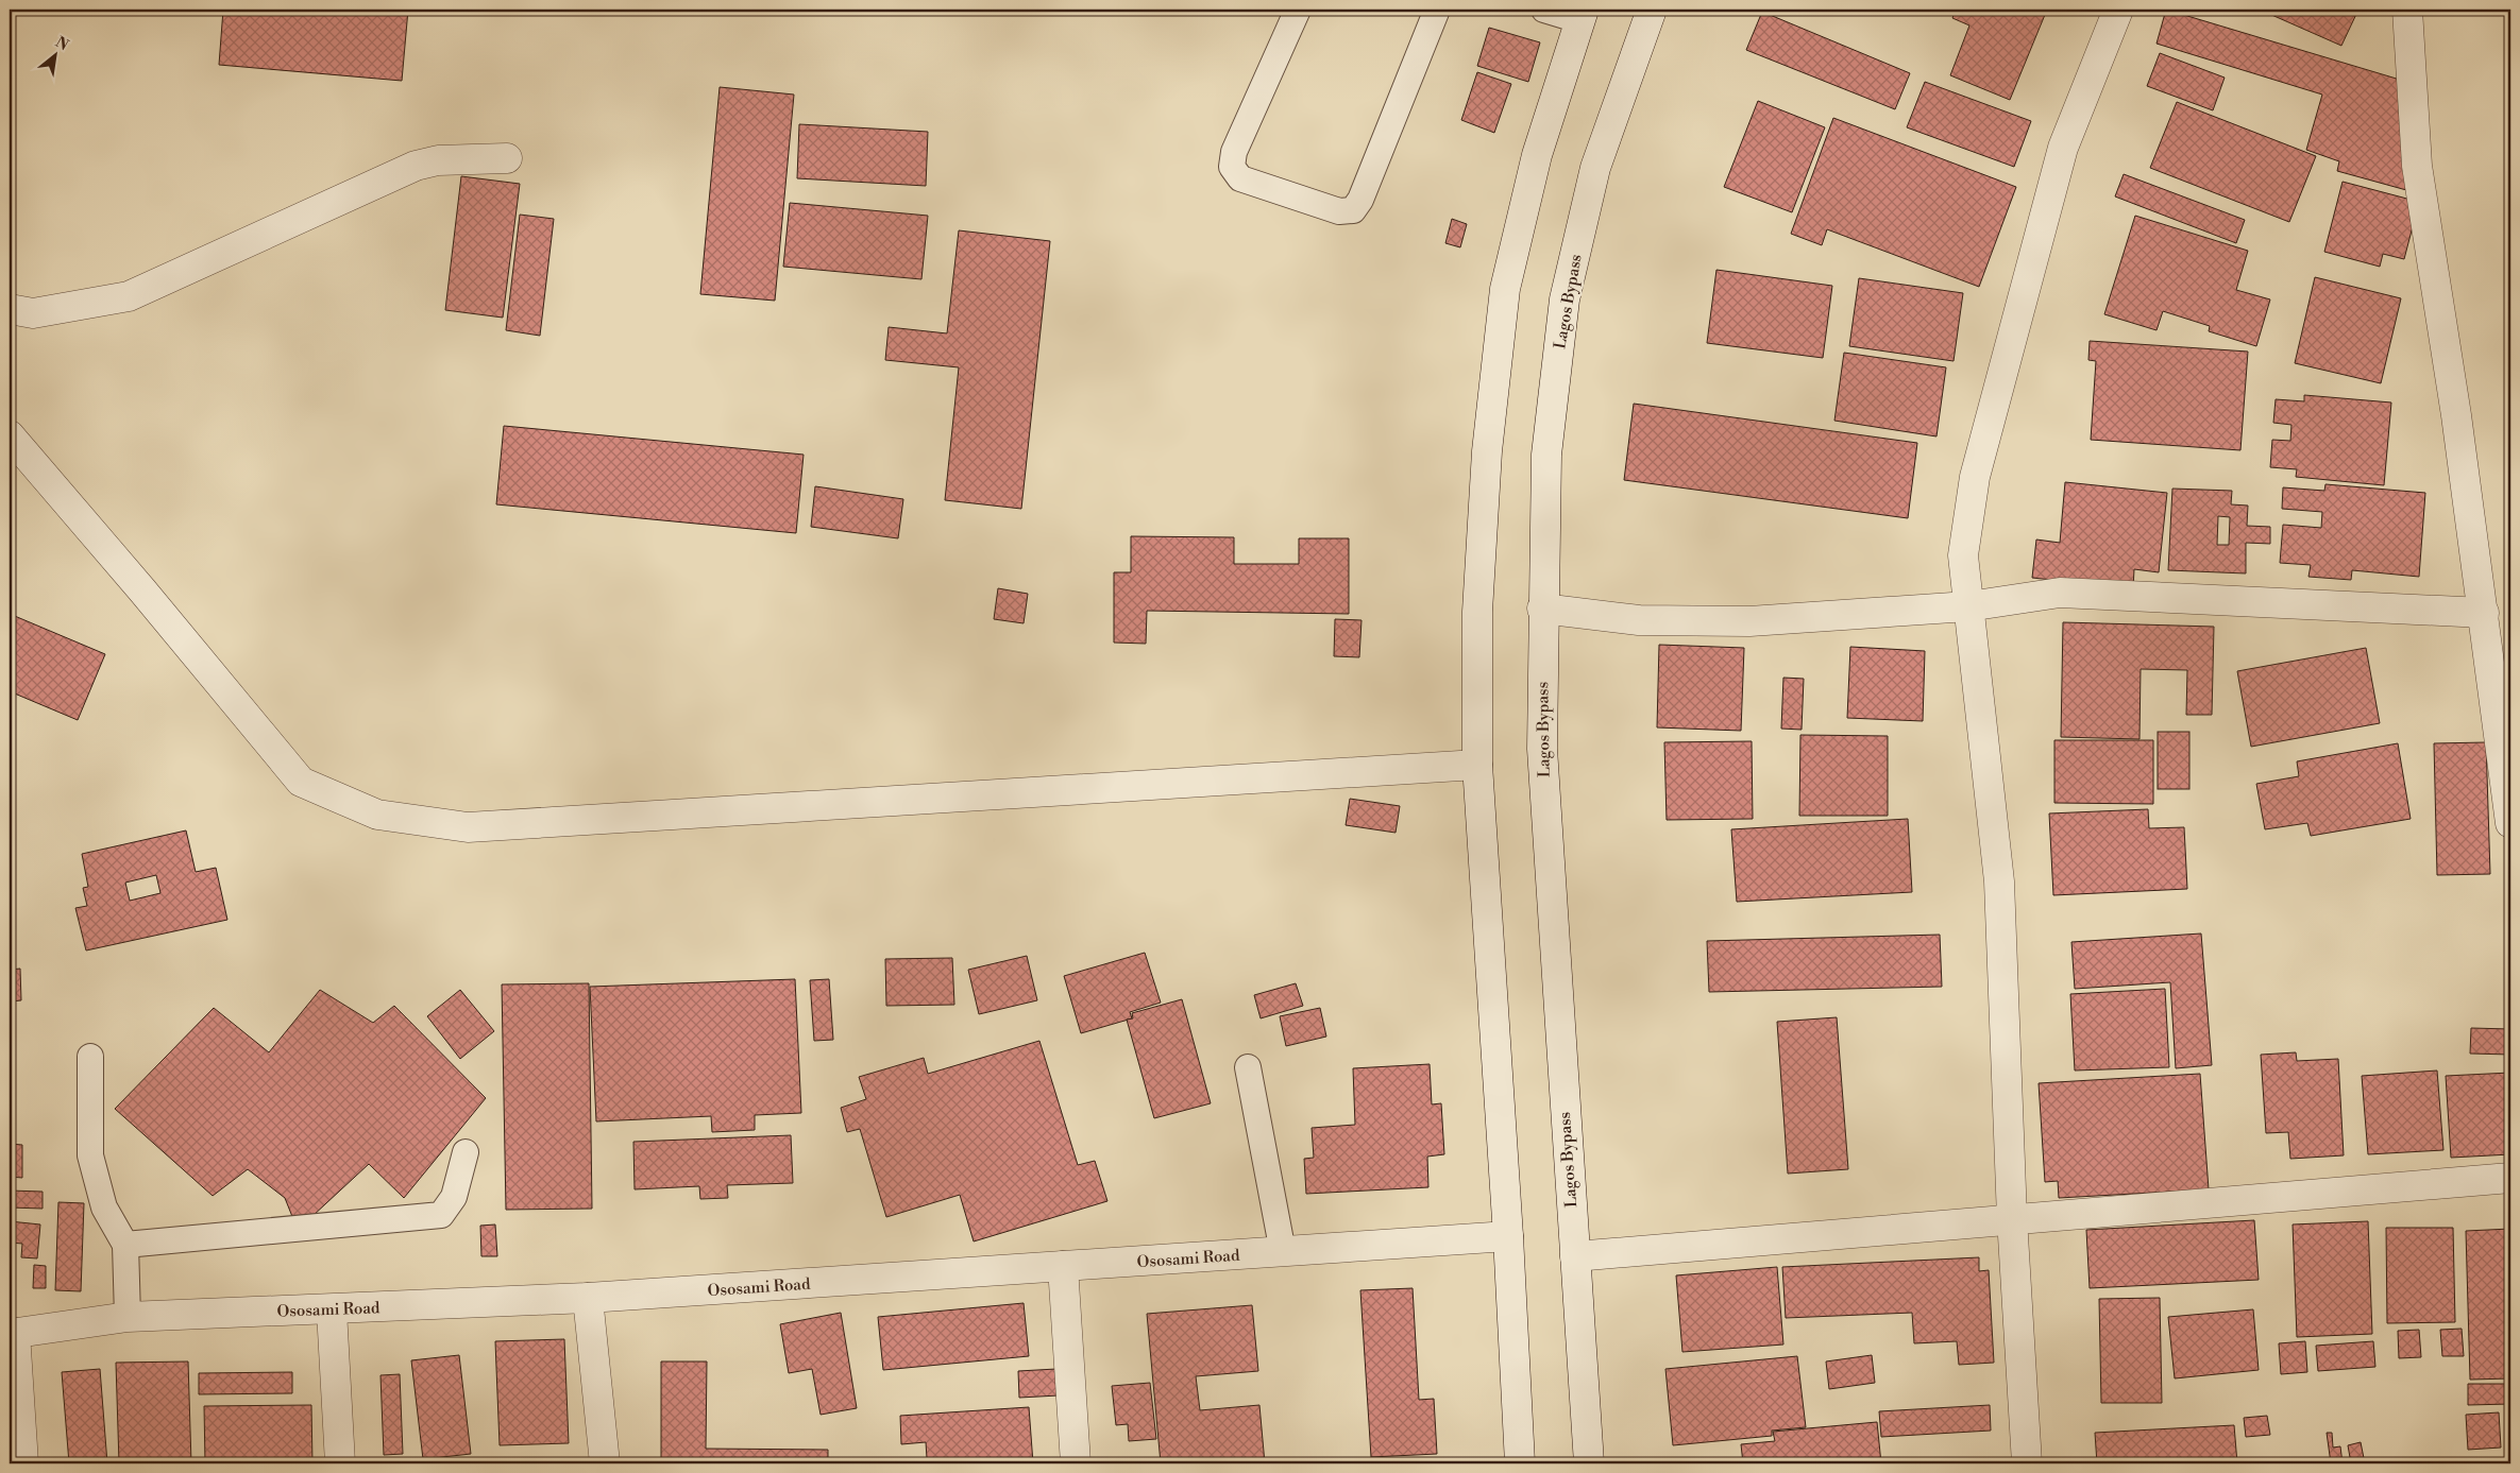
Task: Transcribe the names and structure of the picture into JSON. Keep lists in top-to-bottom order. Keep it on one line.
{"streets":{"street":["Lagos Bypass","Ososami Road"]},"north":"top right"}
